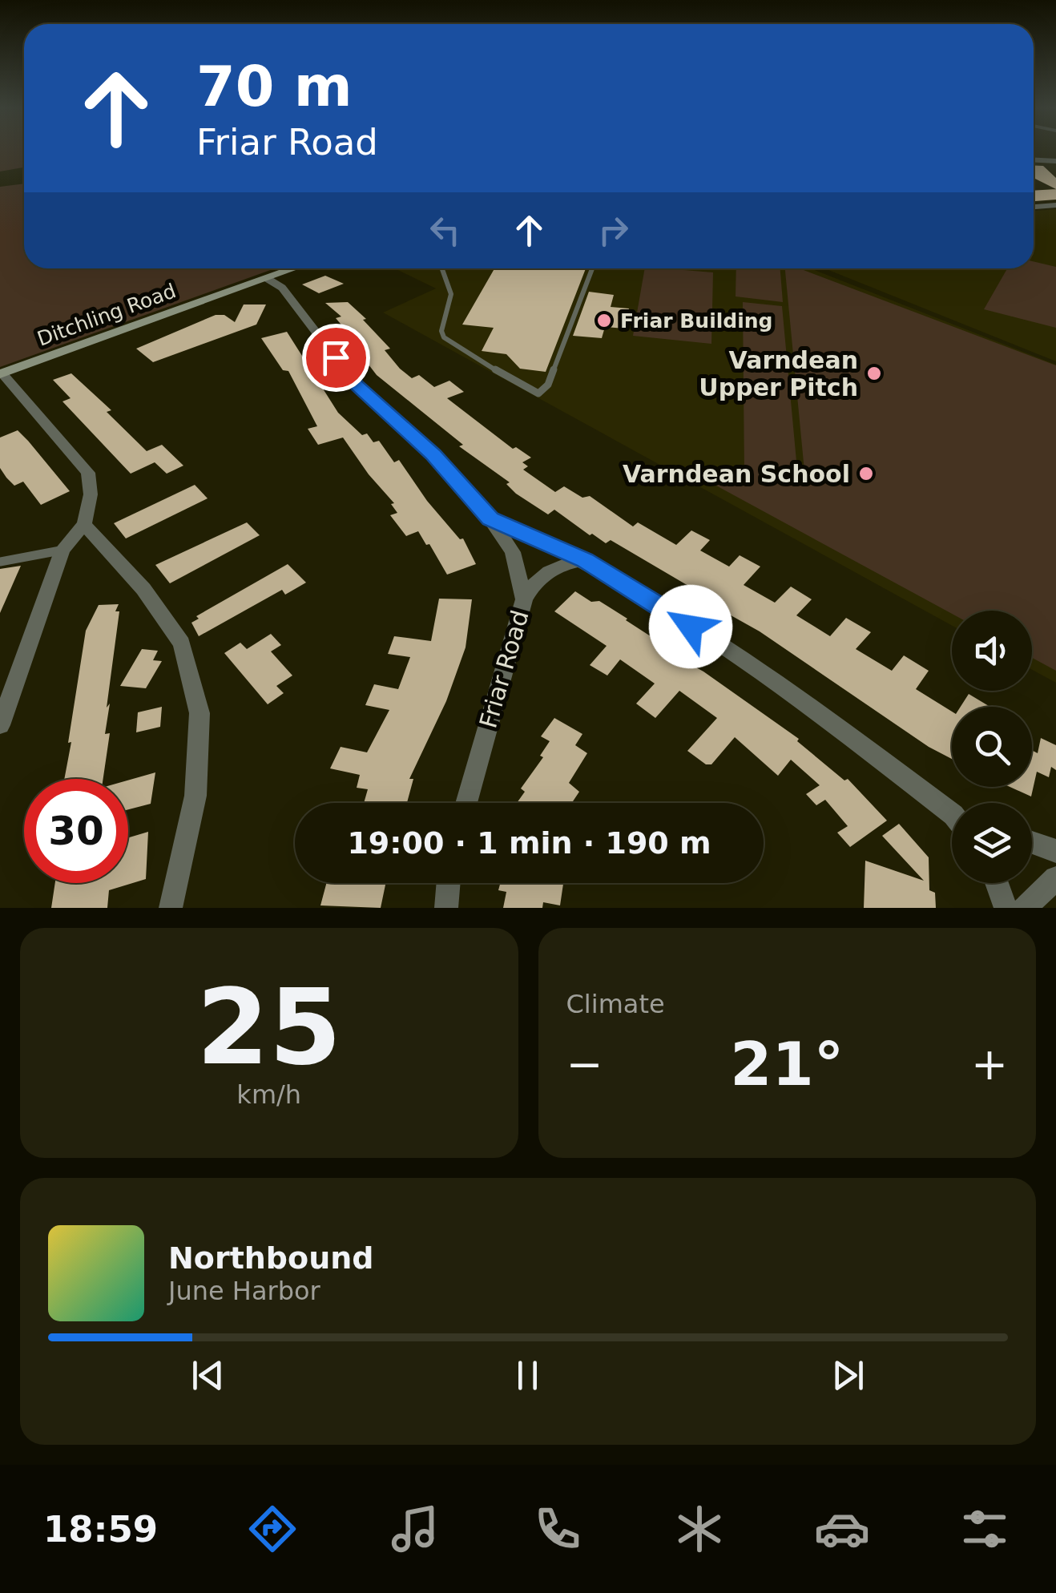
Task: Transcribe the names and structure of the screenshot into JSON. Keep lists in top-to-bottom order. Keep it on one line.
{"streets":{"street":["Ditchling Road","Friar Road"]},"crossings":[["Ditchling Road","Friar Road"]],"places":["Friar Building","Varndean Upper Pitch","Varndean School"],"page":{"turn":["70 m","Friar Road"],"limit":"30","trip":"19:00 · 1 min · 190 m","tile":[["25","km/h"],"Climate"],"heat":["−","21°","+"],"song":["Northbound","June Harbor"],"tabs":"18:59"}}
